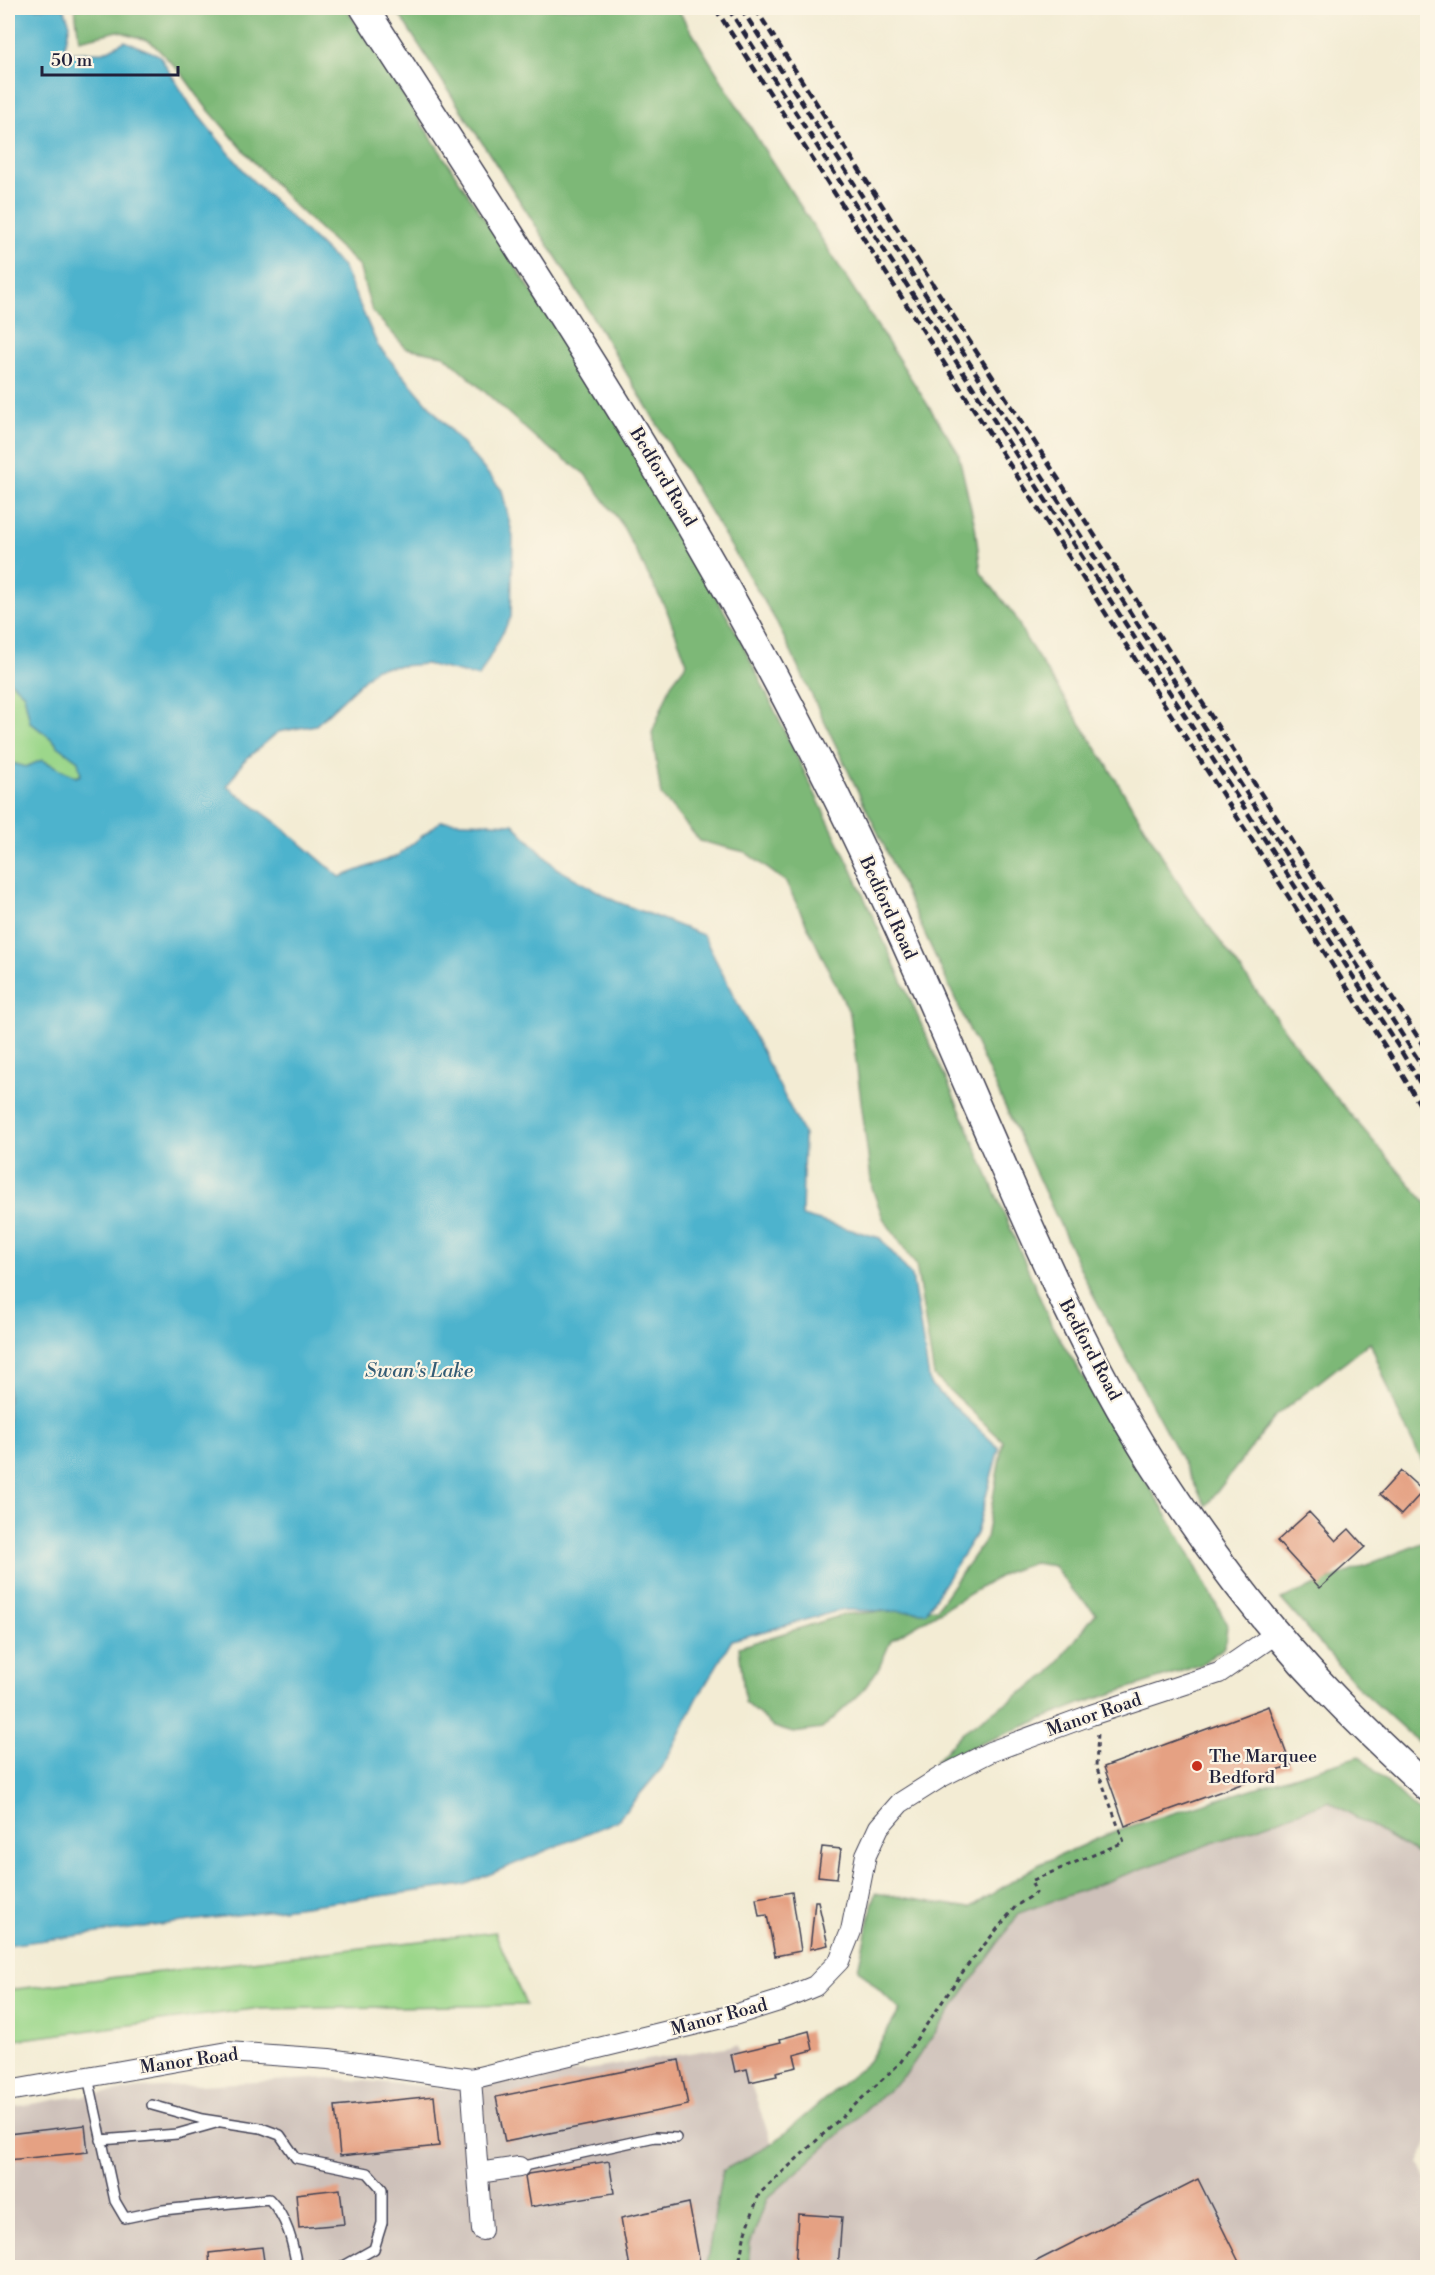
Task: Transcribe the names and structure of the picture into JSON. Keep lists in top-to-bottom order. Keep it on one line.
{"streets":{"main road":["Bedford Road"],"street":["Manor Road"]},"crossings":[["Bedford Road","Manor Road"]],"water":["Swan's Lake"],"places":["The Marquee Bedford"],"scale_bar":"50 m"}
